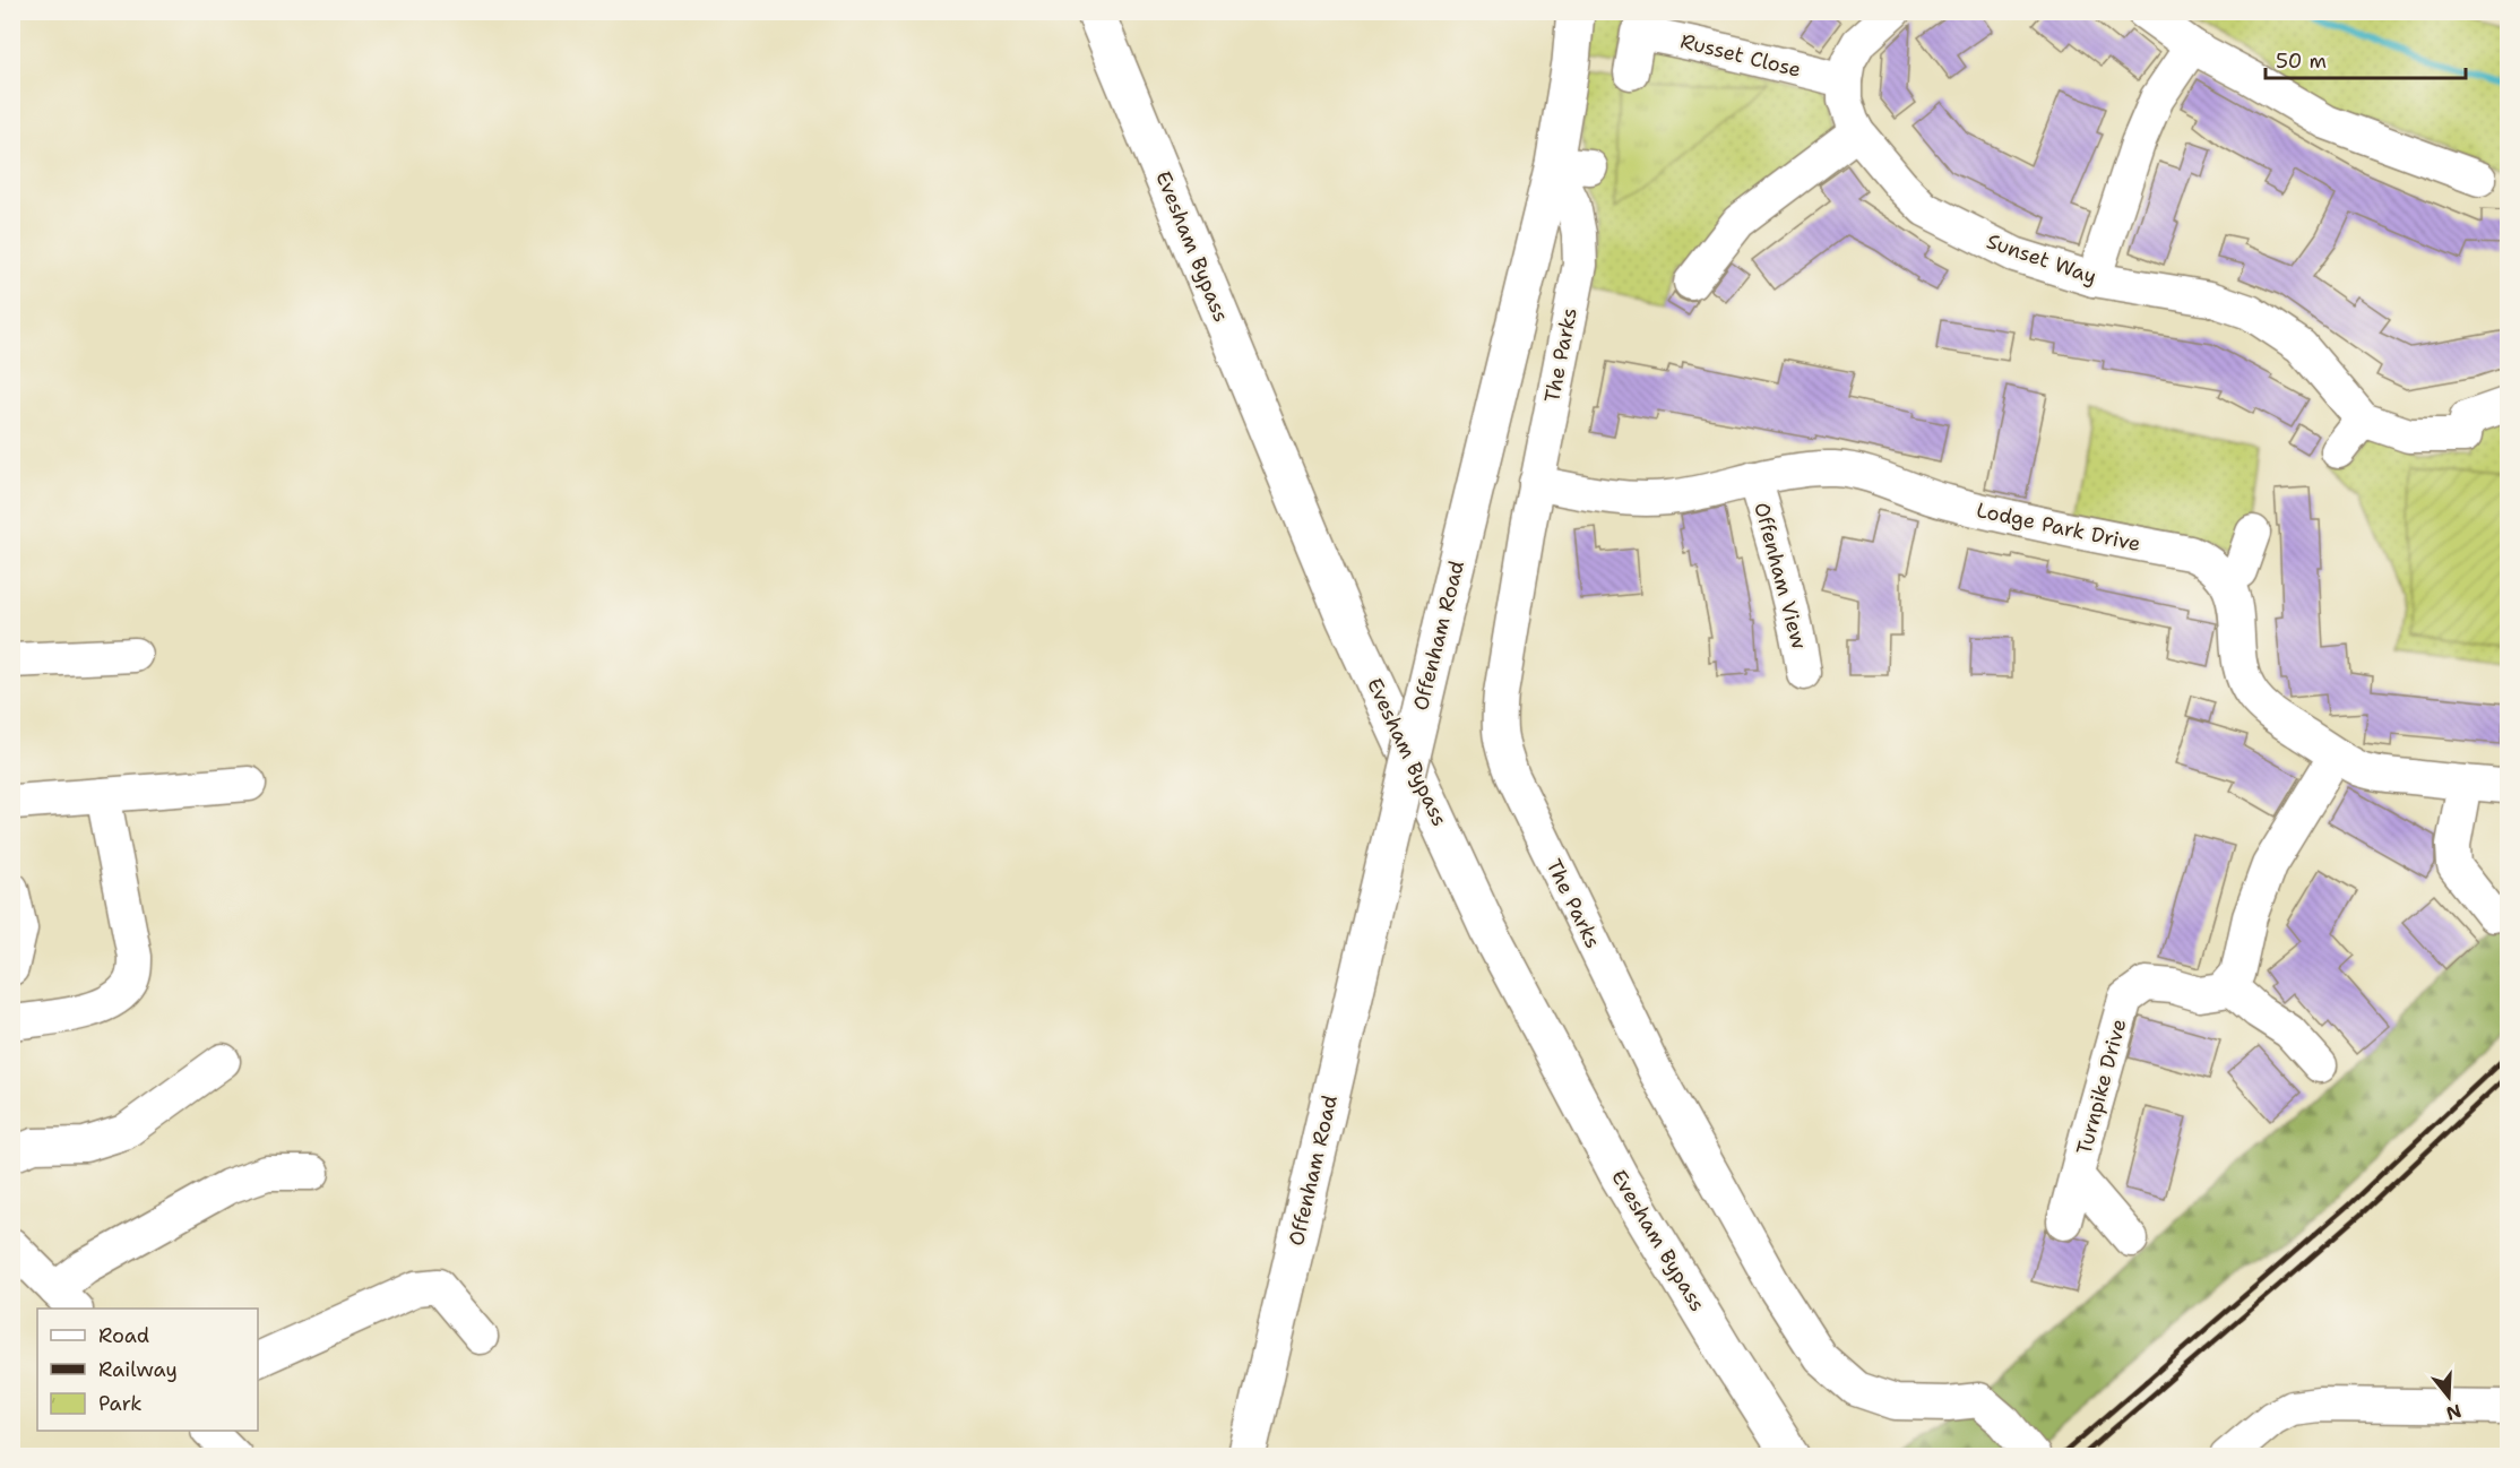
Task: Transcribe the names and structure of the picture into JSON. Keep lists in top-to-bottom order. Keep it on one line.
{"streets":{"main road":["Evesham Bypass","Offenham Road"],"street":["Russet Close","Sunset Way","The Parks","Lodge Park Drive","Offenham View","Turnpike Drive"]},"crossings":[["Russet Close","Sunset Way"],["The Parks","Lodge Park Drive"],["The Parks","Offenham Road"],["Lodge Park Drive","Offenham View"]],"legend":["Road","Railway","Park"],"scale_bar":"50 m","north":"bottom"}
